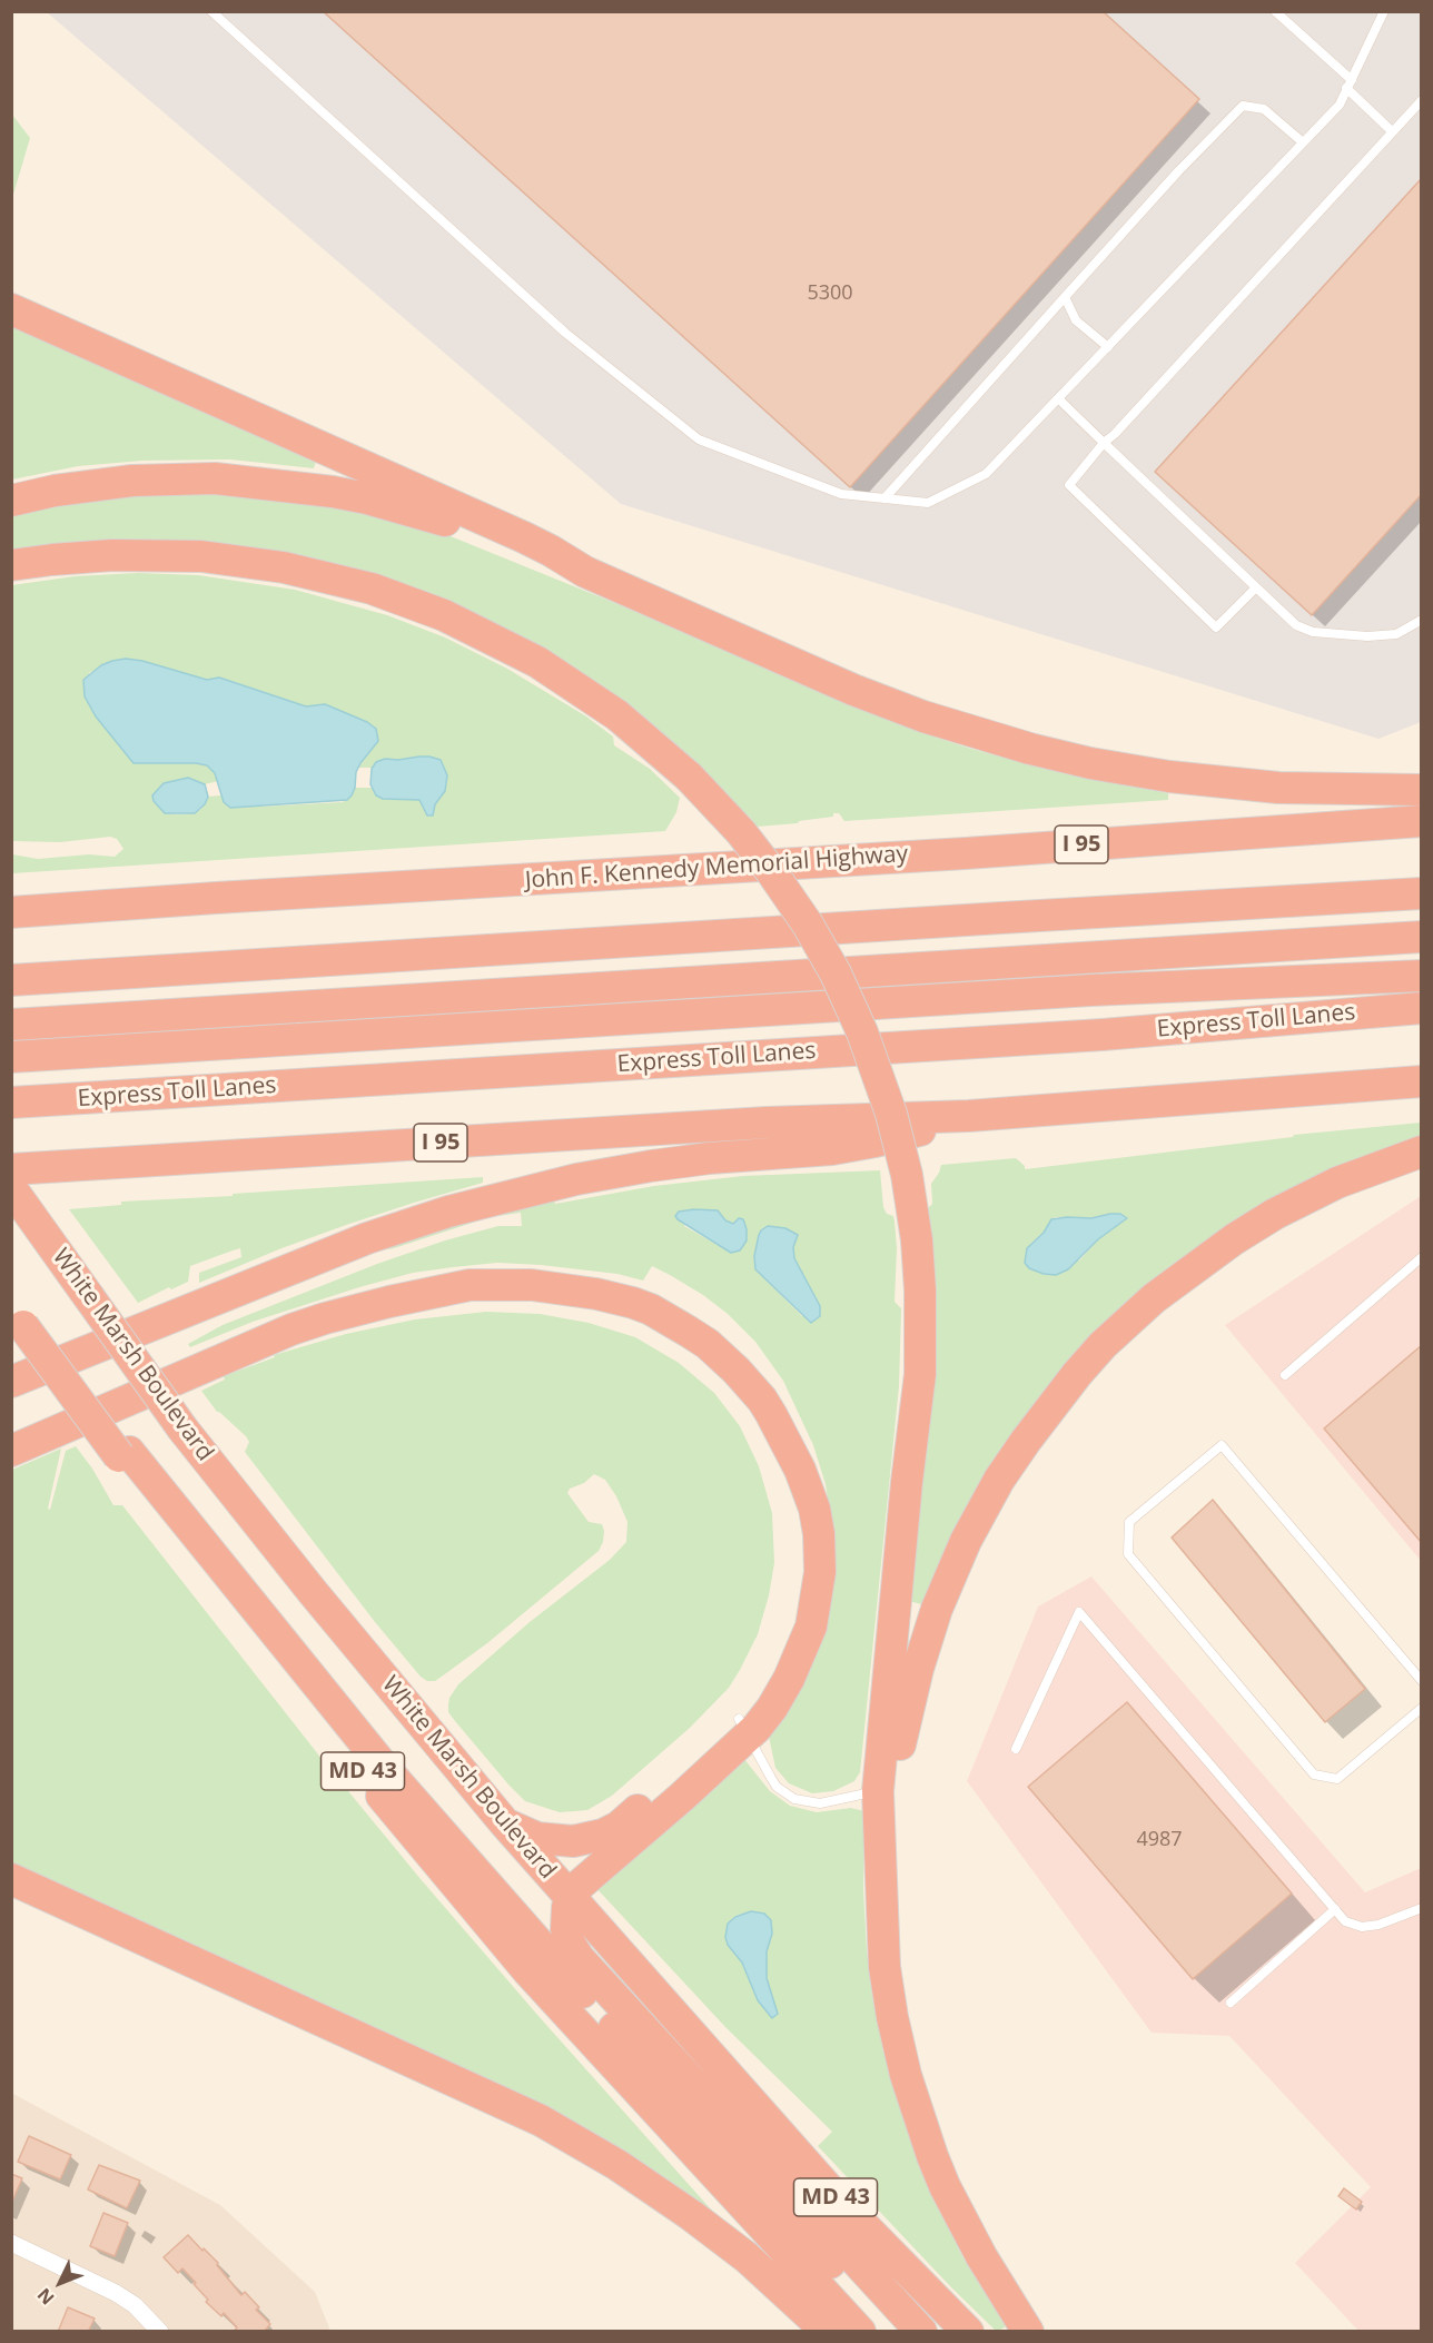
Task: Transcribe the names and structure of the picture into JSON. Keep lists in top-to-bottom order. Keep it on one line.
{"streets":{"highway":["I 95","John F. Kennedy Memorial Highway","Express Toll Lanes","White Marsh Boulevard","MD 43"]},"house_numbers":["5300","4987"],"north":"bottom left"}
